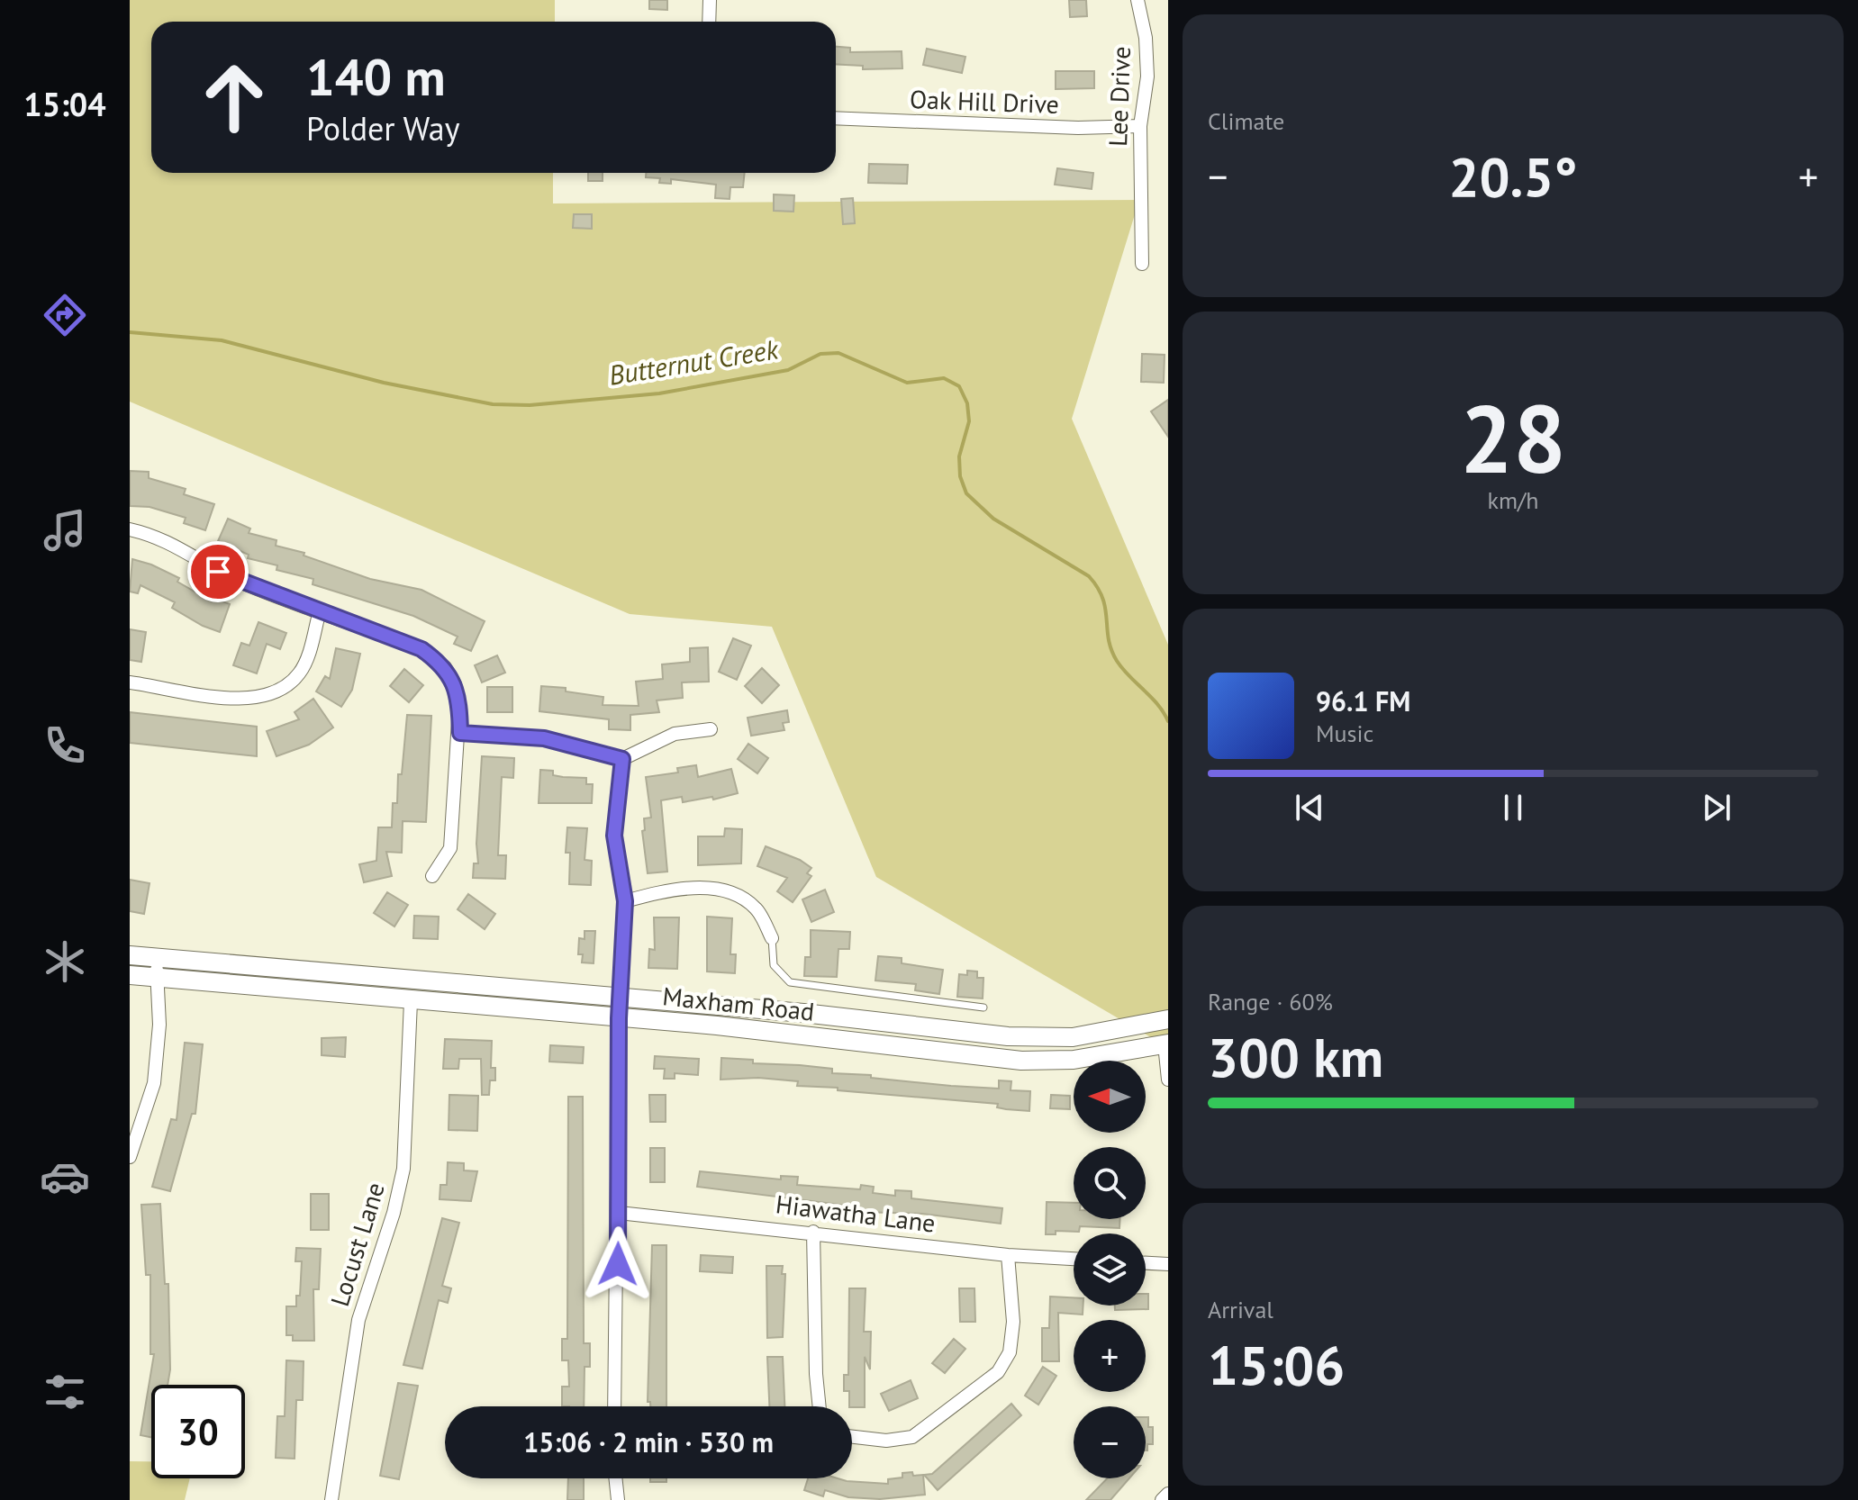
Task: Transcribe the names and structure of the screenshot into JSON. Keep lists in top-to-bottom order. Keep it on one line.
{"streets":{"main road":["Maxham Road"],"street":["Lee Drive","Oak Hill Drive","Hiawatha Lane","Locust Lane"]},"crossings":[["Lee Drive","Oak Hill Drive"],["Maxham Road","Locust Lane"]],"water":["Butternut Creek"],"north":"left","page":{"tabs":"15:04","tile":["Climate",["28","km/h"],["Range · 60%","300 km"],["Arrival","15:06"]],"turn":["140 m","Polder Way"],"heat":["−","20.5°","+"],"song":["96.1 FM","Music"],"map_buttons":["+","−"],"limit":"30","trip":"15:06 · 2 min · 530 m"}}
